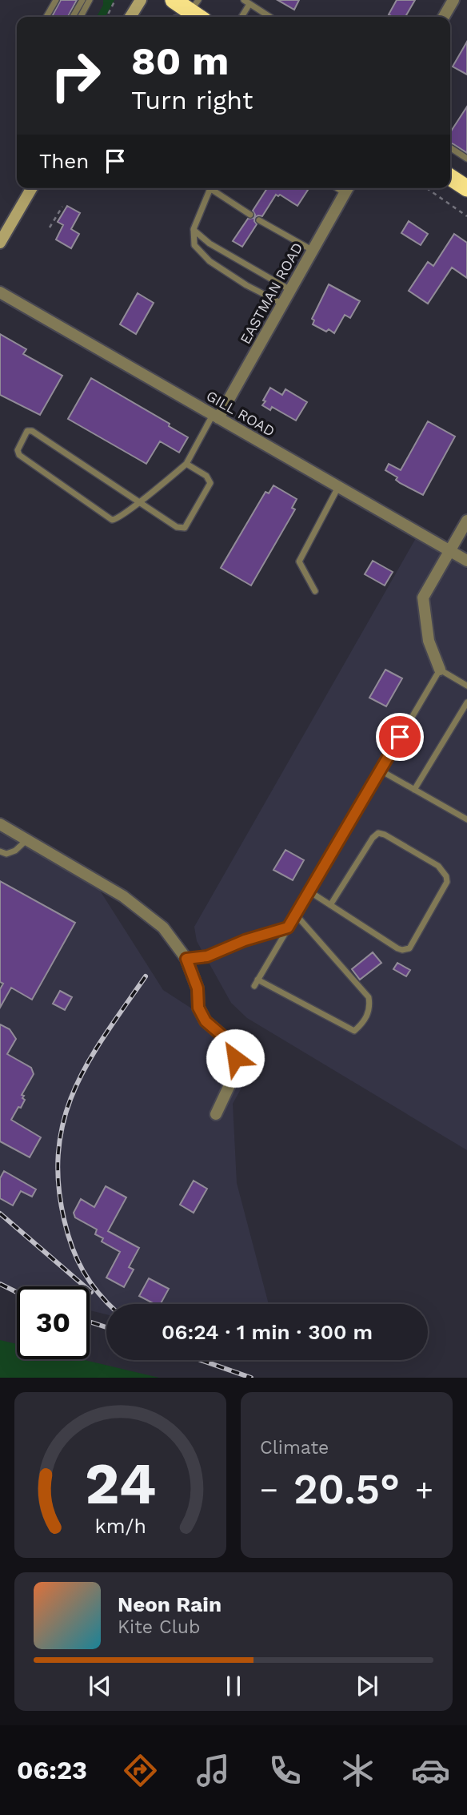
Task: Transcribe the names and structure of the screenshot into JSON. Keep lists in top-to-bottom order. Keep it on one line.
{"streets":{"street":["EASTMAN ROAD","GILL ROAD"]},"crossings":[["EASTMAN ROAD","GILL ROAD"]],"page":{"turn":["80 m","Turn right"],"then":"Then","limit":"30","trip":"06:24 · 1 min · 300 m","tile":"Climate","heat":["−","20.5°","+"],"song":["Neon Rain","Kite Club"],"tabs":"06:23","gauge":["24","km/h"]}}
